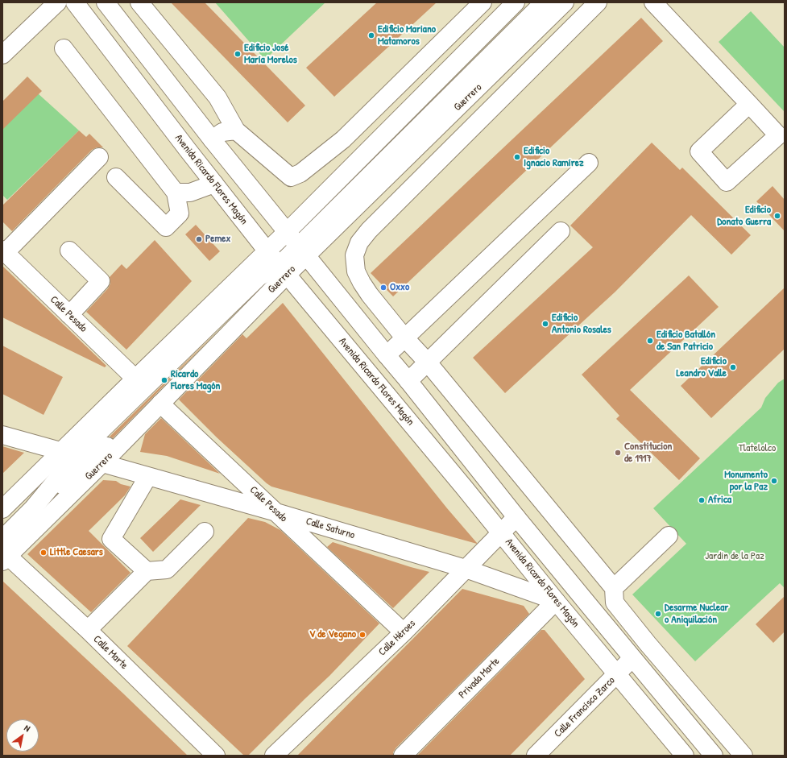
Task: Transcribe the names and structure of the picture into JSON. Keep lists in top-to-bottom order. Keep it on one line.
{"streets":{"main road":["Guerrero","Avenida Ricardo Flores Magón","Calle Pesado","Calle Saturno","Calle Héroes","Calle Marte","Privada Marte","Calle Francisco Zarco"]},"crossings":[["Guerrero","Avenida Ricardo Flores Magón"],["Guerrero","Calle Pesado"],["Guerrero","Calle Saturno"],["Guerrero","Calle Marte"],["Avenida Ricardo Flores Magón","Calle Saturno"],["Avenida Ricardo Flores Magón","Calle Héroes"],["Avenida Ricardo Flores Magón","Privada Marte"],["Avenida Ricardo Flores Magón","Calle Francisco Zarco"],["Calle Pesado","Calle Saturno"],["Calle Pesado","Calle Héroes"],["Calle Saturno","Calle Héroes"],["Calle Saturno","Privada Marte"]],"parks":["Tlatelolco","Jardín de la Paz"],"places":["Edificio Mariano Matamoros","Edificio José María Morelos","Edificio Ignacio Ramírez","Edificio Donato Guerra","Pemex","Oxxo","Edificio Antonio Rosales","Edificio Batallón de San Patricio","Edificio Leandro Valle","Ricardo Flores Magón","Constitucion de 1917","Monumento por la Paz","Africa","Little Caesars","Desarme Nuclear o Aniquilación","V de Vegano"],"north":"top right"}
